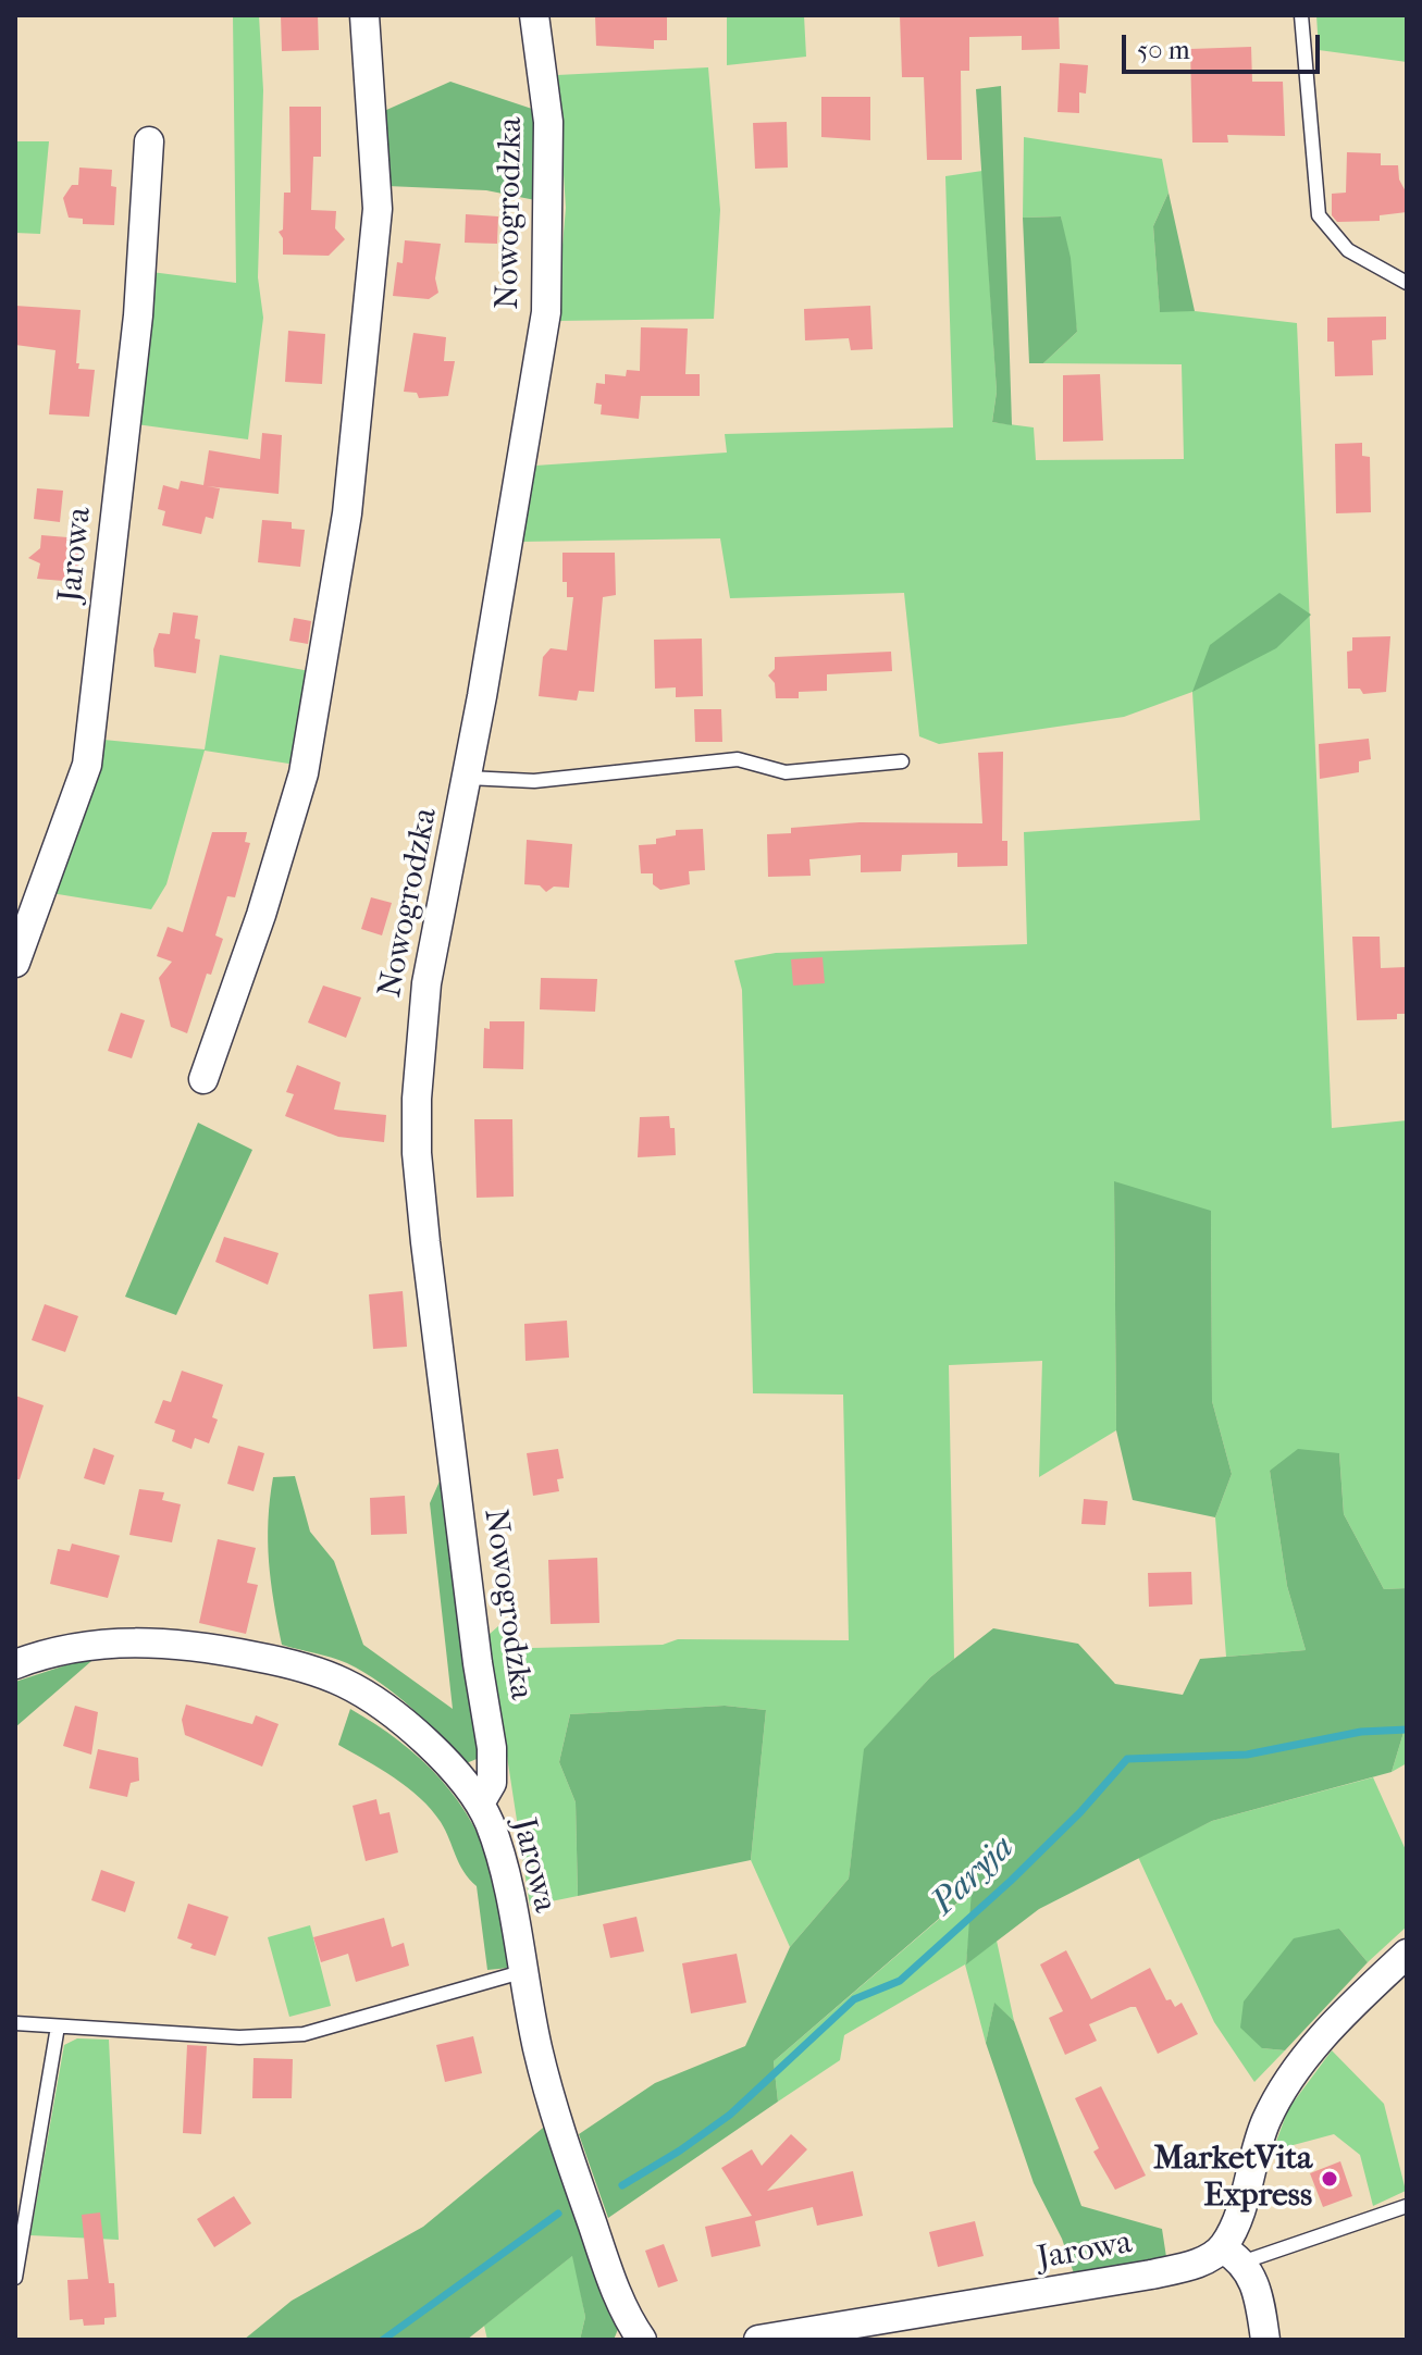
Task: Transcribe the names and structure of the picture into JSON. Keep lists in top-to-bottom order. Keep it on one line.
{"streets":{"street":["Nowogrodzka","Jarowa"]},"crossings":[["Nowogrodzka","Jarowa"]],"water":["Paryja"],"places":["MarketVita Express"],"scale_bar":"50 m"}
